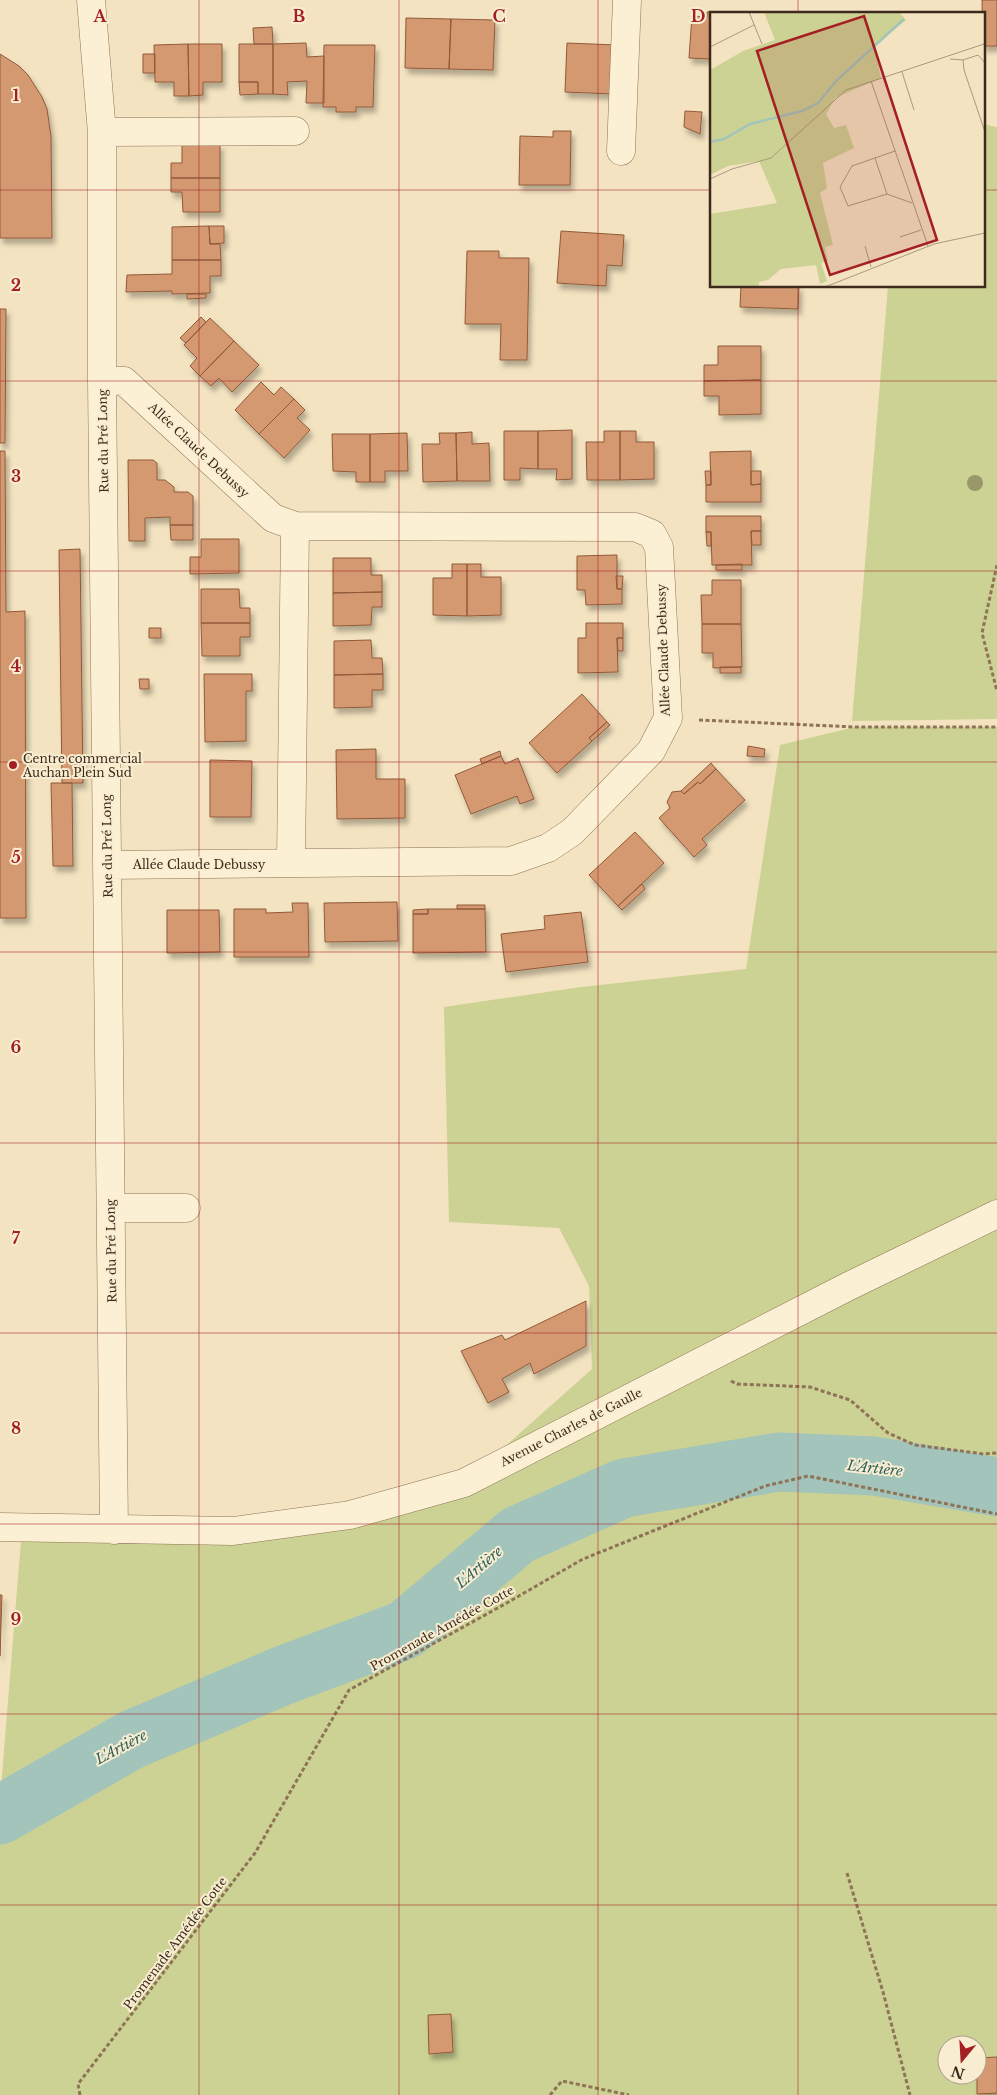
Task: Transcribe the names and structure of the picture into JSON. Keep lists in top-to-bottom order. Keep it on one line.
{"streets":{"street":["Rue du Pré Long","Allée Claude Debussy","Avenue Charles de Gaulle"],"path":["Promenade Amédée Cotte"]},"crossings":[["Rue du Pré Long","Allée Claude Debussy"],["Rue du Pré Long","Avenue Charles de Gaulle"]],"water":["L'Artière"],"places":["Centre commercial Auchan Plein Sud"],"north":"bottom","grid":{"columns":["A","B","C","D"],"rows":["1","2","3","4","5","6","7","8","9"]}}
